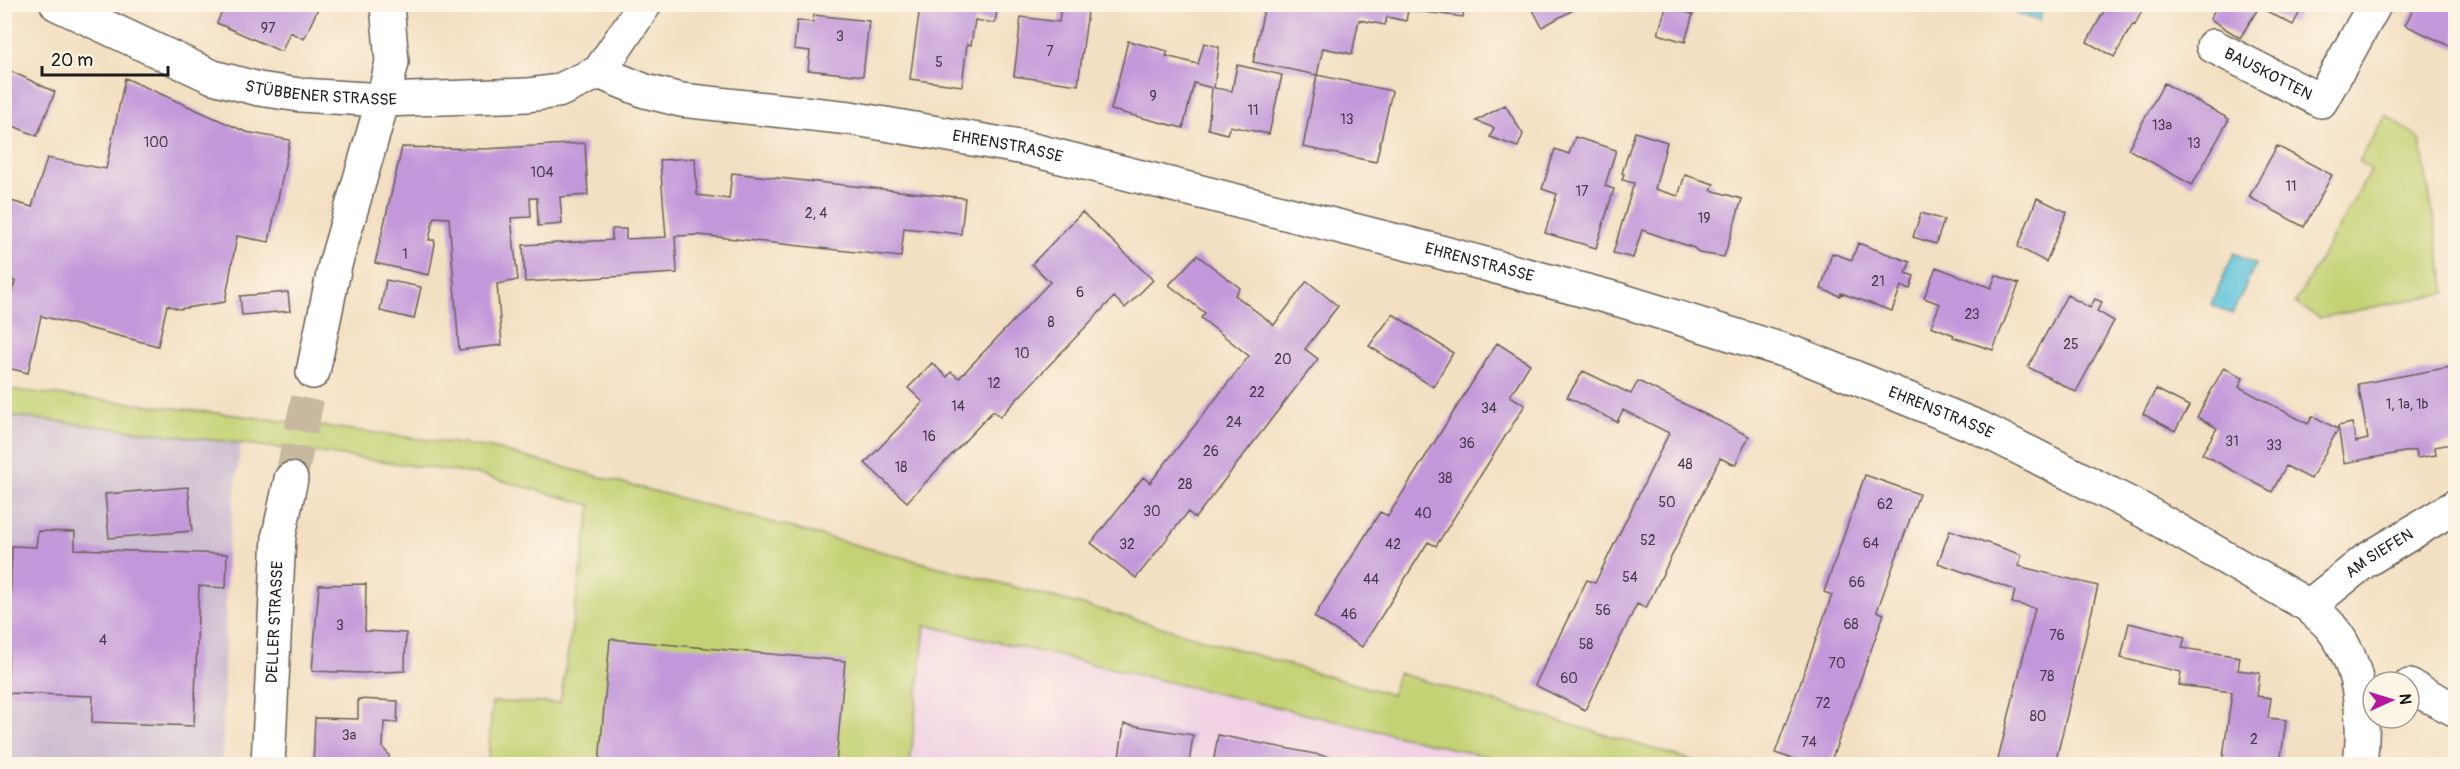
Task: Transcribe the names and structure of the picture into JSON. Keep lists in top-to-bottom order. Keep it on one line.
{"streets":{"street":["BAUSKOTTEN","STÜBBENER STRASSE","EHRENSTRASSE","AM SIEFEN","DELLER STRASSE"]},"crossings":[["STÜBBENER STRASSE","EHRENSTRASSE"],["EHRENSTRASSE","AM SIEFEN"]],"house_numbers":["97","3","7","5","9","11","13","13a","100","13","104","11","17","2, 4","19","1","21","6","23","8","25","10","20","12","22","1, 1a, 1b","14","34","24","16","31","36","33","26","48","18","38","28","50","62","30","40","52","64","32","42","54","44","66","56","46","68","3","76","4","58","70","78","60","72","80","3a","2","74"],"scale_bar":"20 m","north":"right"}
